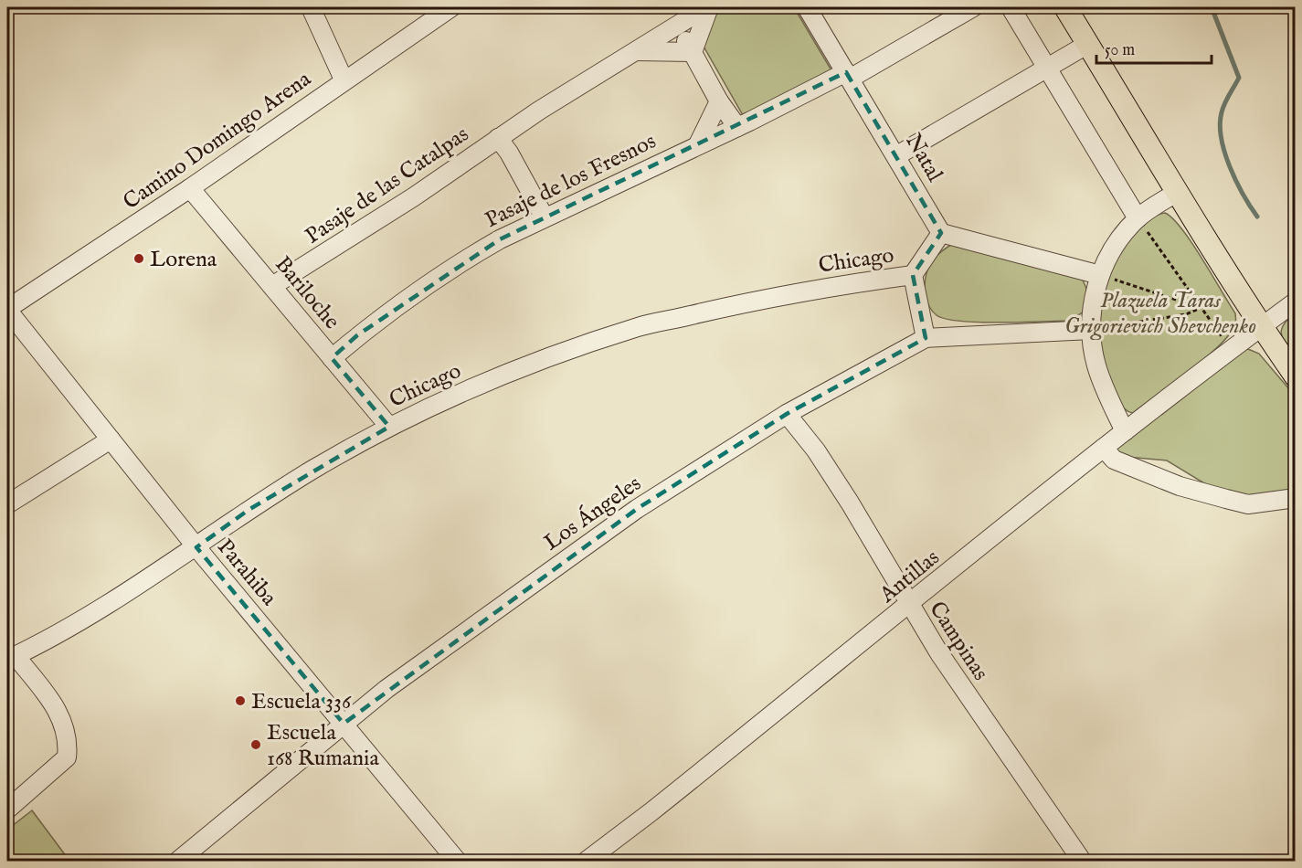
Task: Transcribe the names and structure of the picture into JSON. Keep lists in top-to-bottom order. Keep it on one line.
{"streets":{"street":["Camino Domingo Arena","Natal","Pasaje de los Fresnos","Pasaje de las Catalpas","Chicago","Bariloche","Los Ángeles","Parahiba","Antillas","Campinas"]},"crossings":[["Camino Domingo Arena","Bariloche"],["Camino Domingo Arena","Parahiba"],["Natal","Pasaje de los Fresnos"],["Pasaje de los Fresnos","Pasaje de las Catalpas"],["Pasaje de los Fresnos","Bariloche"],["Pasaje de las Catalpas","Bariloche"],["Chicago","Bariloche"],["Chicago","Parahiba"],["Los Ángeles","Parahiba"],["Los Ángeles","Campinas"],["Antillas","Campinas"]],"parks":["Plazuela Taras Grigorievich Shevchenko"],"places":["Lorena","Escuela 336","Escuela 168 Rumania"],"scale_bar":"50 m"}
